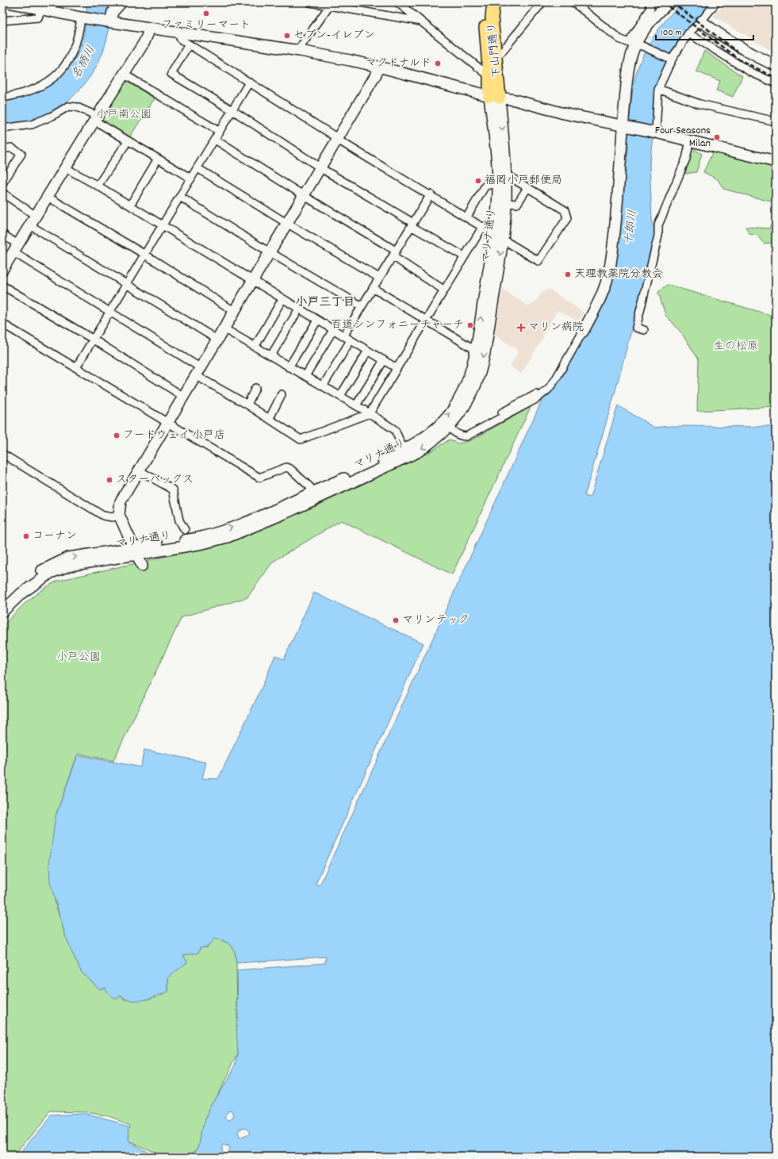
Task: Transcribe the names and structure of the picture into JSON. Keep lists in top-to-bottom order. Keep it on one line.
{"streets":{"main road":["下山門通り"],"street":["マリナ通り"]},"crossings":[["下山門通り","マリナ通り"]],"districts":["小戸三丁目"],"water":["名柄川","十郎川"],"parks":["小戸南公園","生の松原","小戸公園"],"places":{"other":["ファミリーマート","セブン-イレブン","マクドナルド","Four Seasons Milan","福岡小戸郵便局","天理教薬院分教会","百道シンフォニーチャーチ","フードウェイ 小戸店","スターバックス","コーナン","マリンテック"],"health":["マリン病院"]},"scale_bar":"100 m"}
